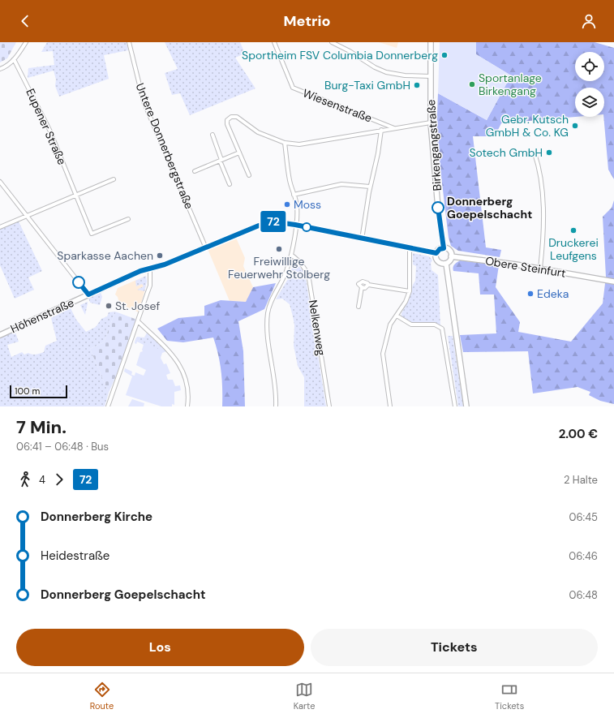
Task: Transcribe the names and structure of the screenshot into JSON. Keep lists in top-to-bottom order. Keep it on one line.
{"streets":{"street":["Wiesenstraße","Eupener Straße","Birkengangstraße","Untere Donnerbergstraße","Obere Steinfurt","Höhenstraße","Nelkenweg"]},"crossings":[["Birkengangstraße","Obere Steinfurt"],["Birkengangstraße","Höhenstraße"],["Untere Donnerbergstraße","Höhenstraße"],["Obere Steinfurt","Höhenstraße"]],"places":["Sportheim FSV Columbia Donnerberg","Sportanlage Birkengang","Burg-Taxi GmbH","Gebr. Kutsch GmbH & Co. KG","Sotech GmbH","Moss","Donnerberg Goepelschacht","Druckerei Leufgens","Freiwillige Feuerwehr Stolberg","Sparkasse Aachen","Edeka","St. Josef"],"lines":["bus line 72"],"scale_bar":"100 m","page":{"header":"Metrio","on_map":"72","scale":"100 m","heading":["7 Min.","06:41 – 06:48 · Bus","2.00 €"],"legs":["4","72","2 Halte"],"list":[{"name":"Donnerberg Kirche","value":"06:45"},{"name":"Heidestraße","value":"06:46"},{"name":"Donnerberg Goepelschacht","value":"06:48"}],"buttons":["Los","Tickets"],"tabs":["Route","Karte","Tickets"]}}
